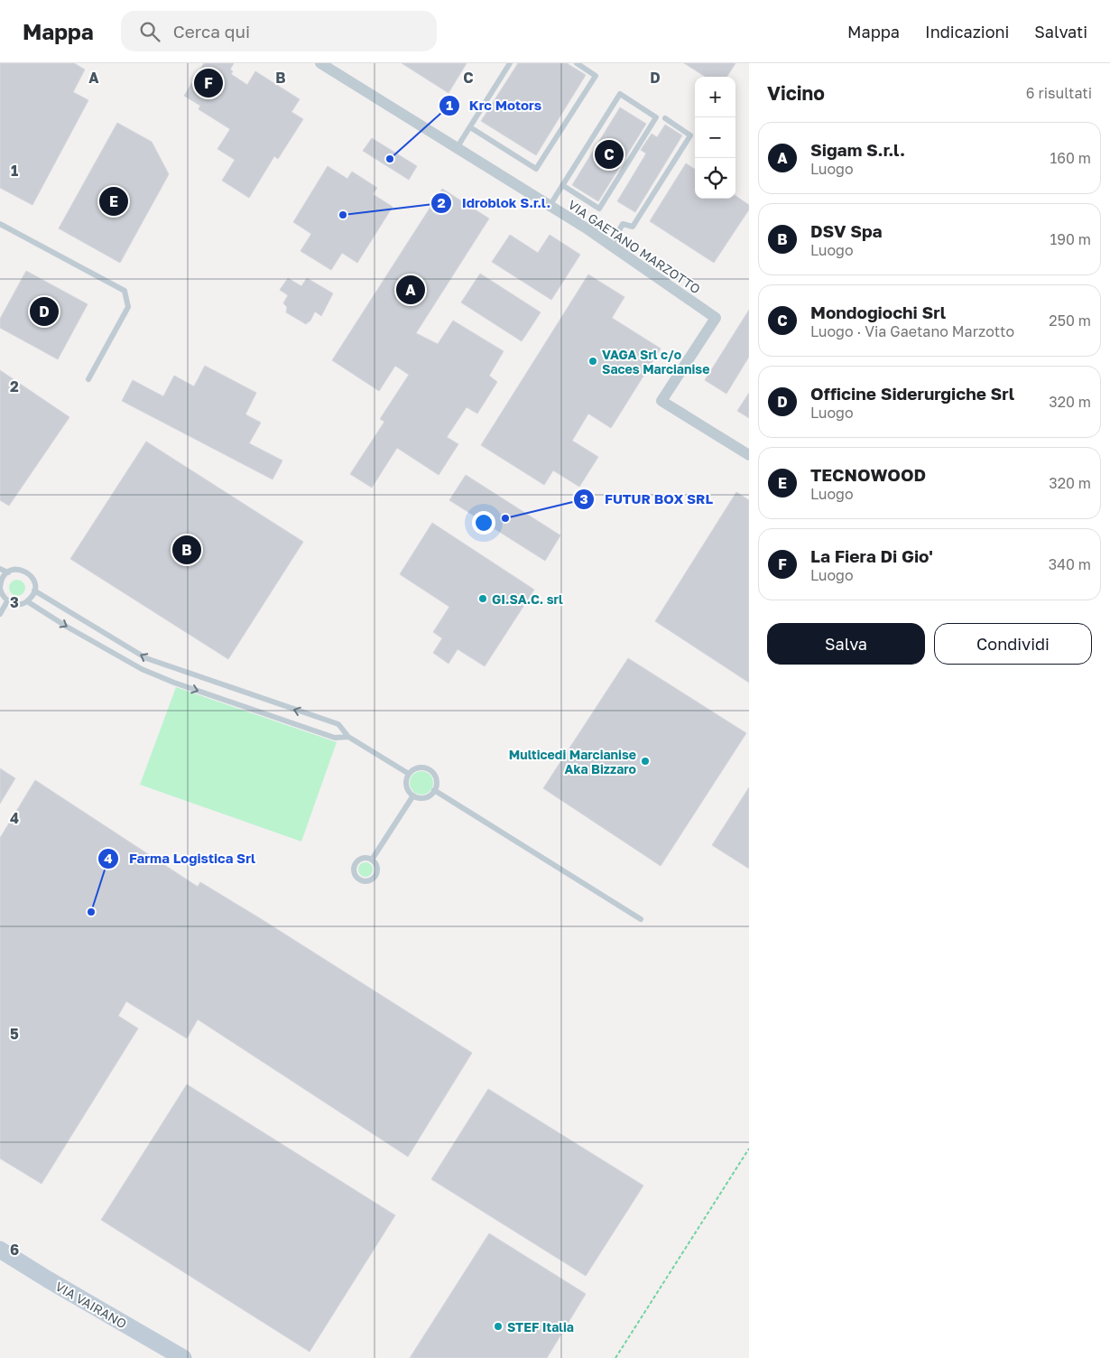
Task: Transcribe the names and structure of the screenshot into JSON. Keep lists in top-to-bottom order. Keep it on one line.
{"streets":{"street":["VIA GAETANO MARZOTTO","VIA VAIRANO"]},"places":["Krc Motors","Idroblok S.r.l.","VAGA Srl c/o Saces Marcianise","FUTUR BOX SRL","GI.SA.C. srl","Multicedi Marcianise Aka Bizzaro","Farma Logistica Srl","STEF Italia"],"page":{"header":"Mappa","search":"Cerca qui","nav":["Mappa","Indicazioni","Salvati"],"heading":["Vicino","6 risultati"],"pins":["F","C","E","A","D","B"],"map_buttons":["+","−"],"list":[{"mark":"A","name":"Sigam S.r.l.","note":"Luogo","value":"160 m"},{"mark":"B","name":"DSV Spa","note":"Luogo","value":"190 m"},{"mark":"C","name":"Mondogiochi Srl","note":"Luogo · Via Gaetano Marzotto","value":"250 m"},{"mark":"D","name":"Officine Siderurgiche Srl","note":"Luogo","value":"320 m"},{"mark":"E","name":"TECNOWOOD","note":"Luogo","value":"320 m"},{"mark":"F","name":"La Fiera Di Gio'","note":"Luogo","value":"340 m"}],"buttons":["Salva","Condividi"]},"grid":{"columns":["A","B","C","D"],"rows":["1","2","3","4","5","6"]}}
